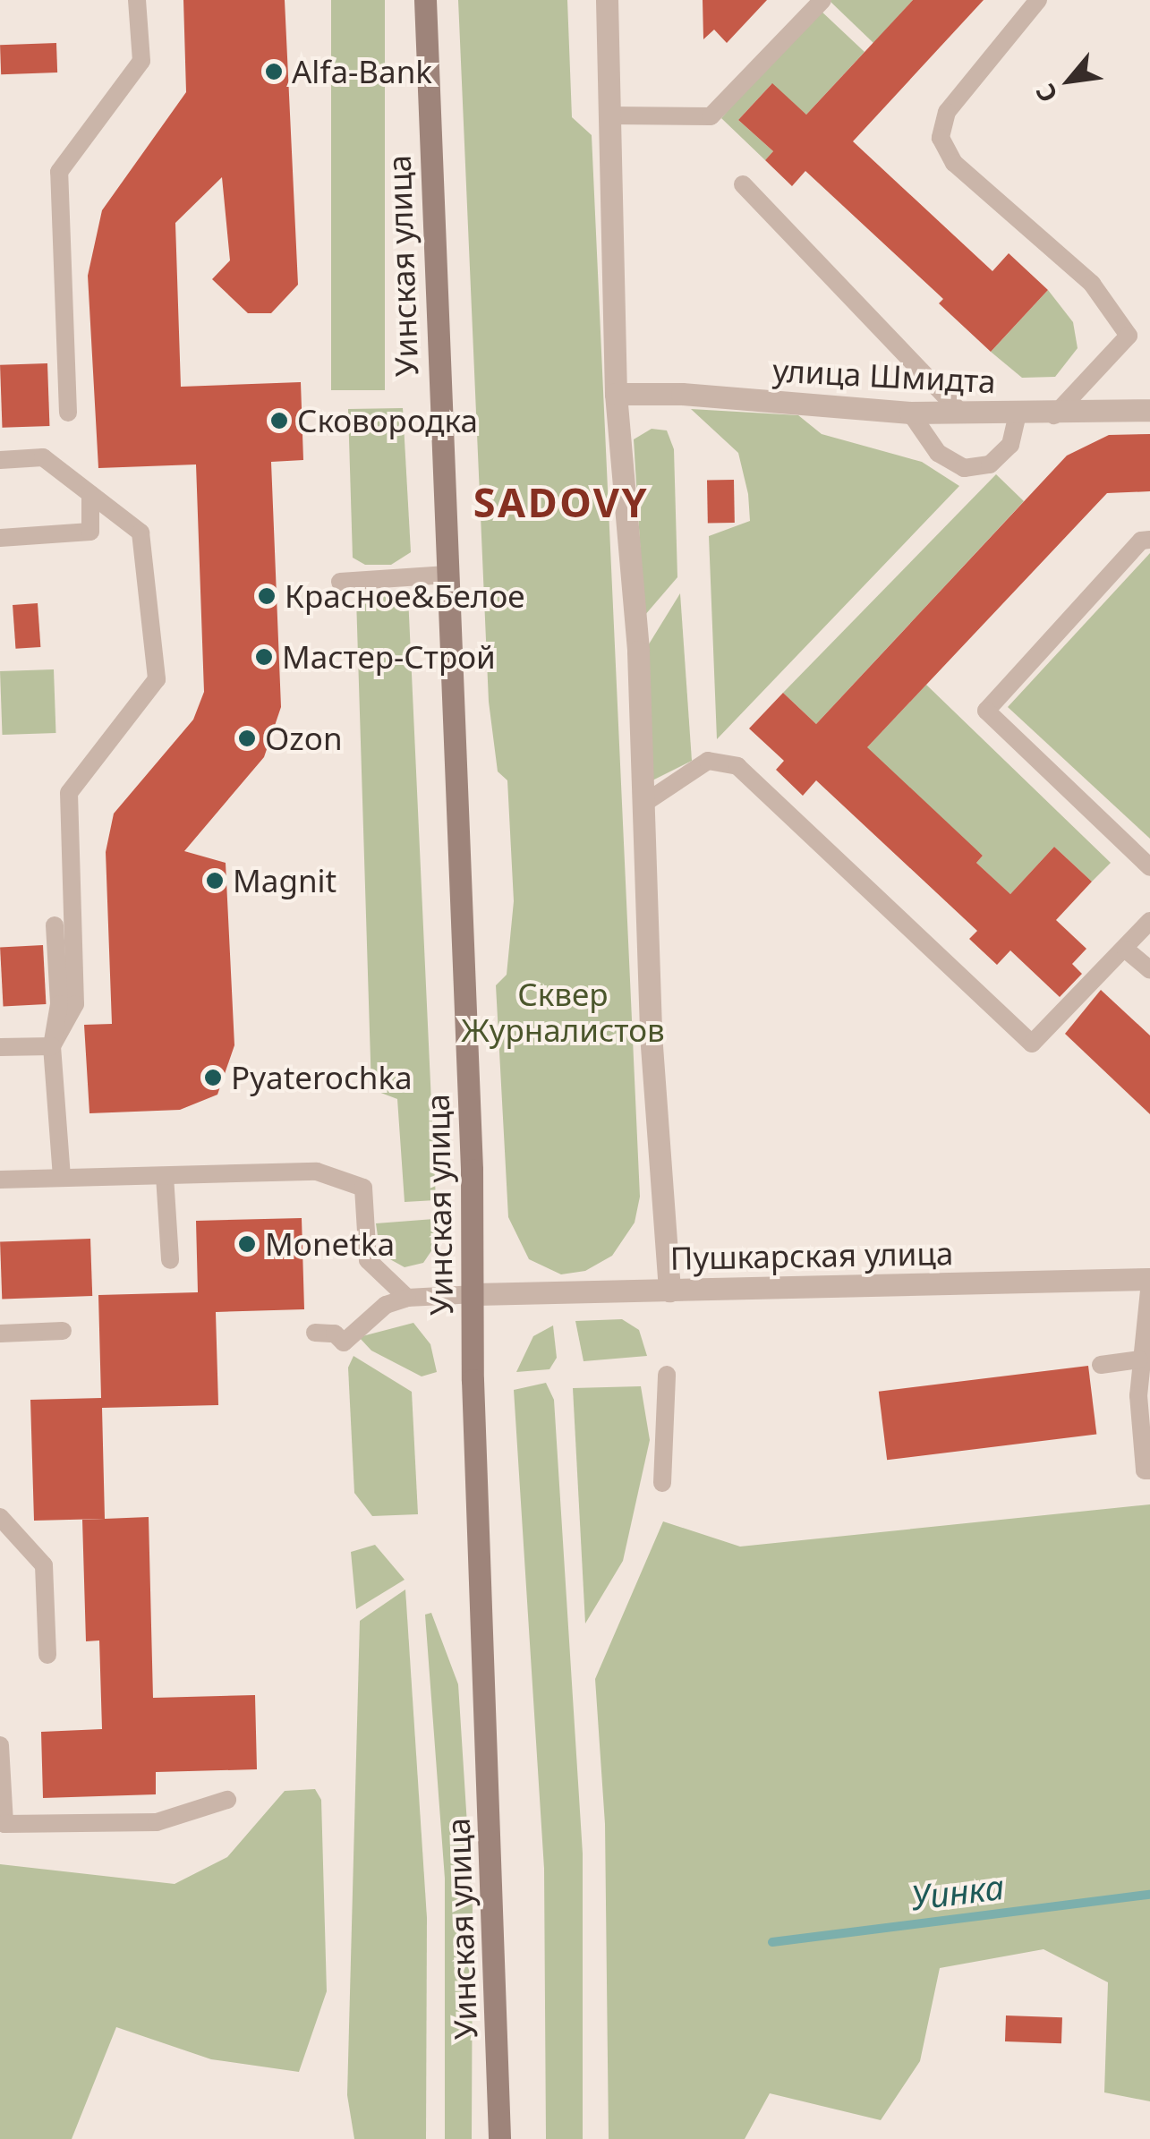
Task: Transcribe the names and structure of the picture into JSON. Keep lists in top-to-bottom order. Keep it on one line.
{"streets":{"main road":["Уинская улица"],"street":["улица Шмидта","Пушкарская улица"]},"crossings":[["Уинская улица","Пушкарская улица"]],"districts":["SADOVY"],"water":["Уинка"],"parks":["Сквер Журналистов"],"places":["Alfa-Bank","Сковородка","Красное&Белое","Мастер-Строй","Ozon","Magnit","Pyaterochka","Monetka"],"north":"bottom left"}
